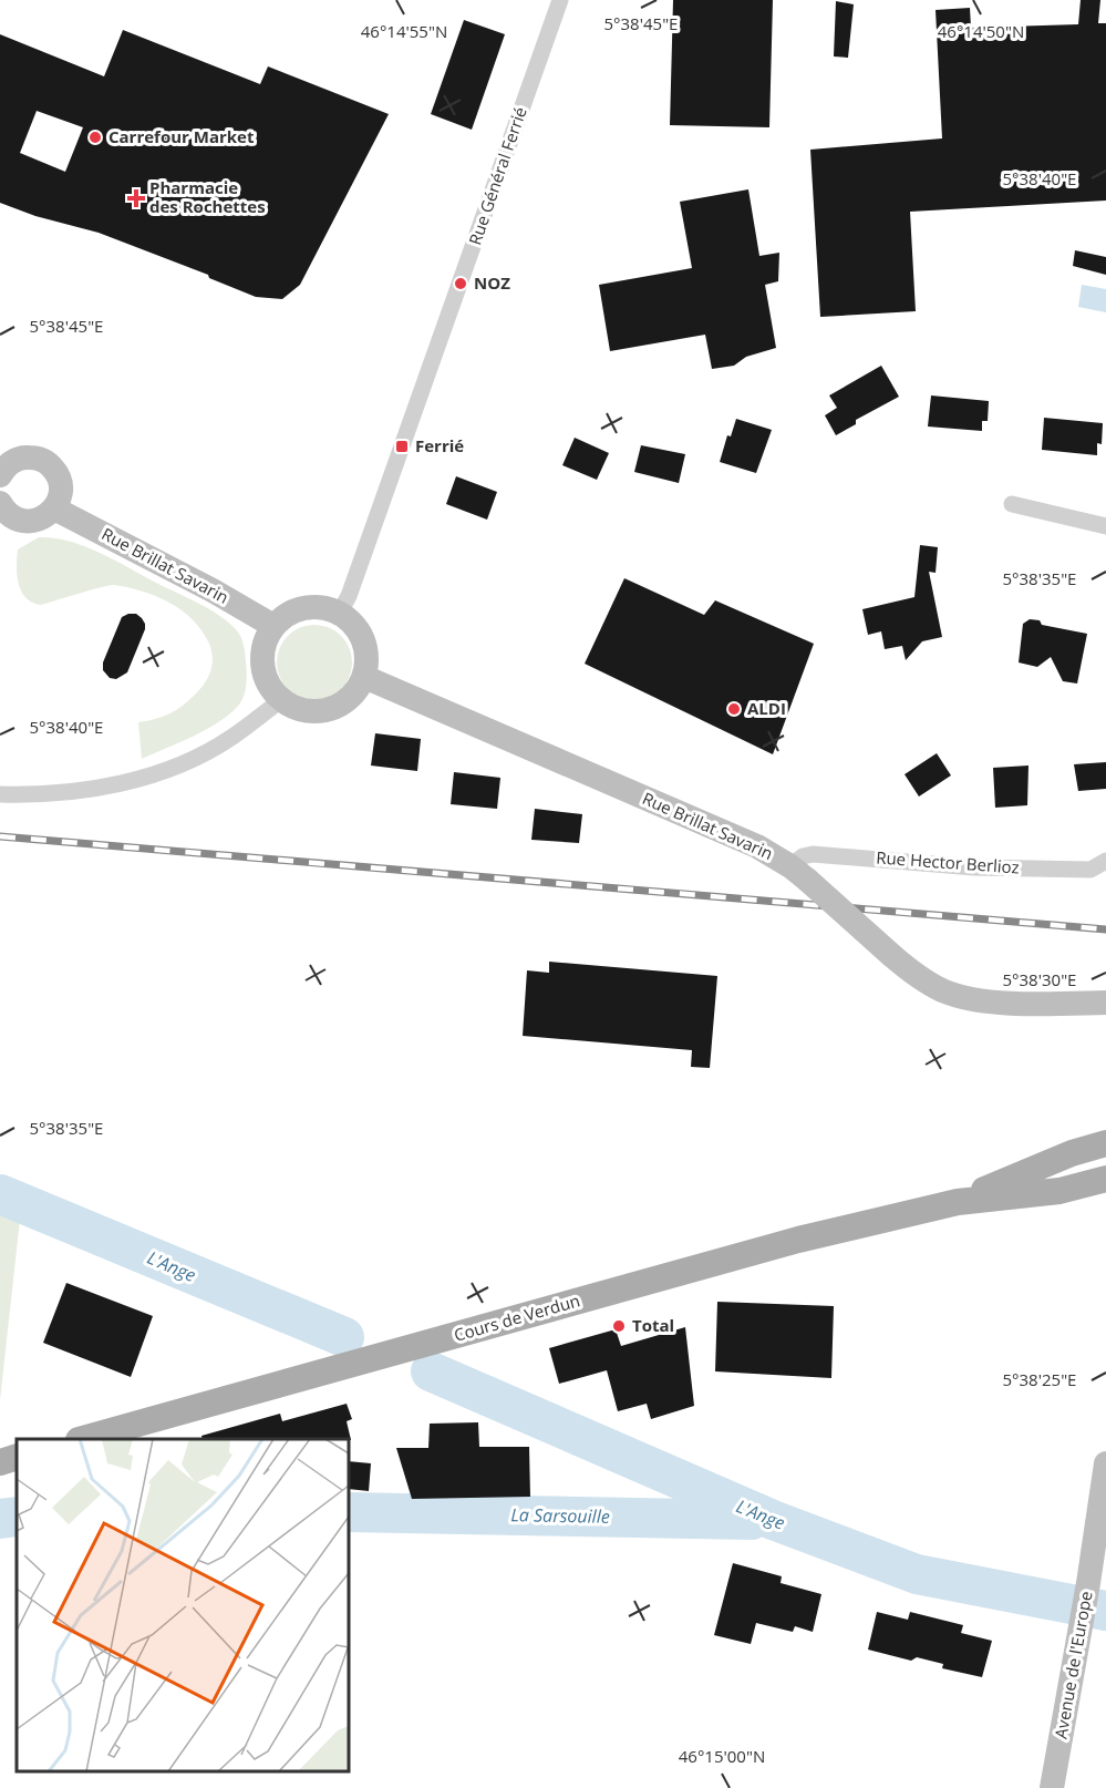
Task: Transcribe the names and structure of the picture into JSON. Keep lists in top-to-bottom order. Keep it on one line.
{"streets":{"main road":["Rue Brillat Savarin","Cours de Verdun","Avenue de l'Europe"],"street":["Rue Général Ferrié","Rue Hector Berlioz"]},"crossings":[["Rue Général Ferrié","Rue Brillat Savarin"],["Rue Brillat Savarin","Rue Hector Berlioz"]],"water":["L'Ange","La Sarsouille"],"places":{"other":["Carrefour Market","NOZ","ALDI","Total"],"health":["Pharmacie des Rochettes"],"transit":["Ferrié"]},"coordinates":["5°38'45\"E","46°14'55\"N","46°14'50\"N","5°38'40\"E","5°38'35\"E","5°38'30\"E","5°38'25\"E","46°15'00\"N"]}
